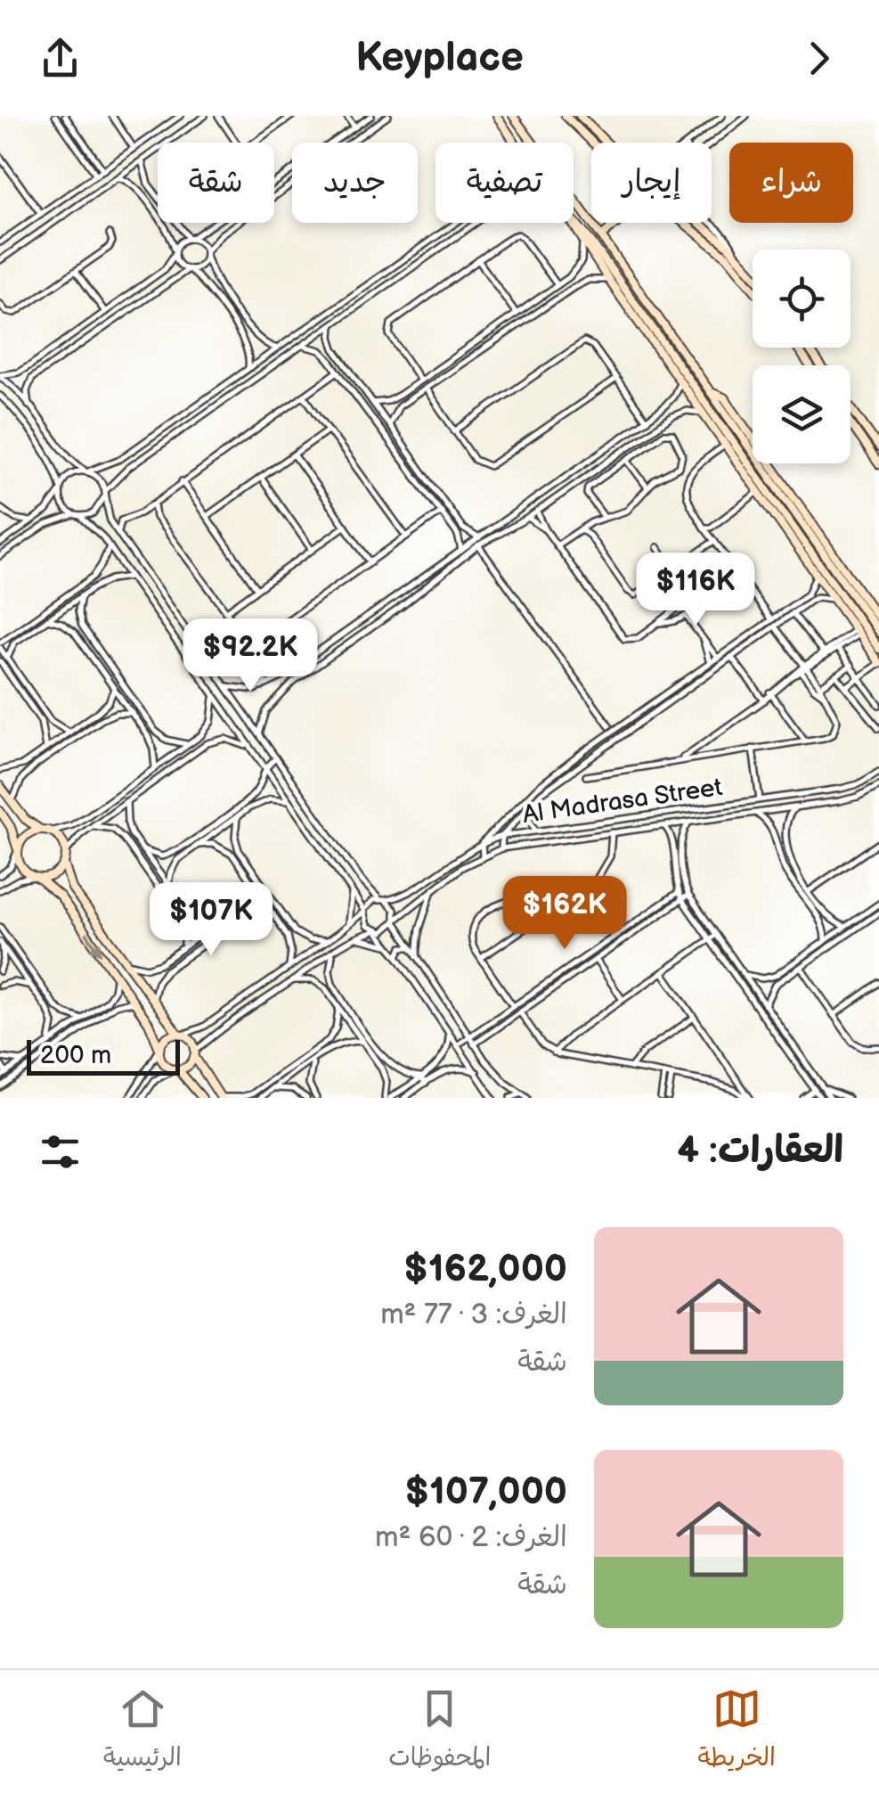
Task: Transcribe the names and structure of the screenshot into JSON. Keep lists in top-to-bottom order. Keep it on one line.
{"streets":{"street":["Al Madrasa Street"]},"scale_bar":"200 m","page":{"header":"Keyplace","chip":["شراء","إيجار","تصفية","جديد","شقة"],"price":["$116K","$92.2K","$162K","$107K"],"scale":"200 m","heading":"العقارات: 4","list":[{"name":"$162,000","note":"الغرف: 3 · 77 m² · شقة"},{"name":"$107,000","note":"الغرف: 2 · 60 m² · شقة"}],"tabs":["الخريطة","المحفوظات","الرئيسية"]}}
